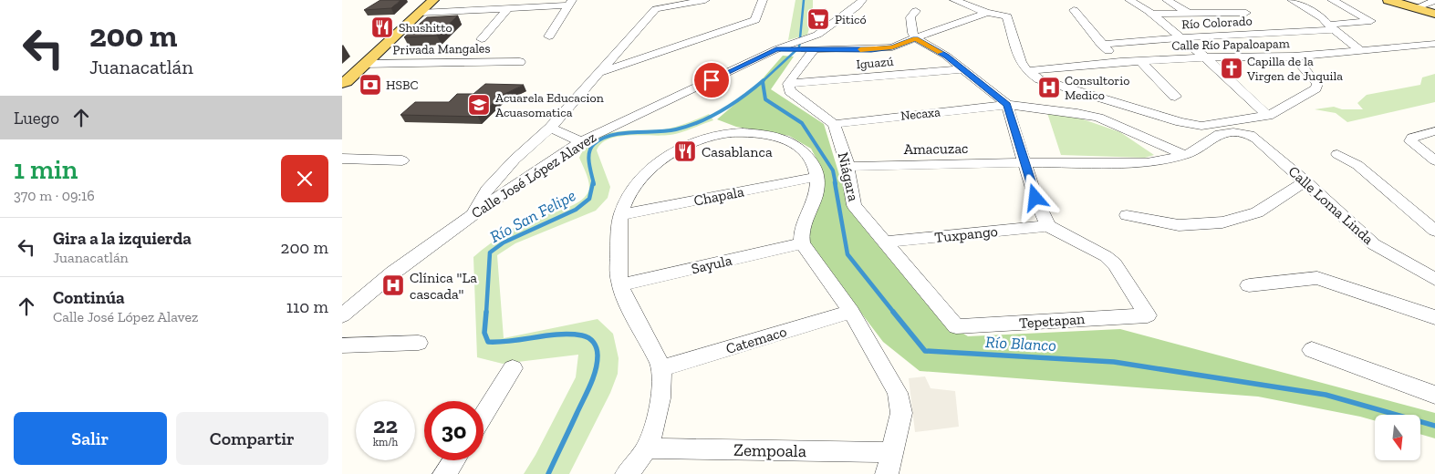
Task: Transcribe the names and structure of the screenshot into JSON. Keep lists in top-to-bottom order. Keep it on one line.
{"streets":{"street":["Río Colorado","Calle Río Papaloapam","Privada Mangales","Iguazú","Necaxa","Amacuzac","Calle José López Alavez","Niágara","Chapala","Calle Loma Linda","Tuxpango","Sayula","Tepetapan","Catemaco","Zempoala"]},"crossings":[["Necaxa","Amacuzac"],["Necaxa","Niágara"],["Amacuzac","Niágara"],["Amacuzac","Calle Loma Linda"],["Niágara","Tuxpango"],["Niágara","Tepetapan"],["Tuxpango","Tepetapan"]],"water":["Río San Felipe","Río Blanco"],"places":{"supermarket":["Piticó"],"restaurant":["Shushitto","Casablanca"],"church":["Capilla de la Virgen de Juquila"],"bank":["HSBC"],"hospital":["Consultorio Medico","Clínica \"La cascada\""],"school or university":["Acuarela Educacion Acuasomatica"]},"north":"bottom","page":{"turn":["200 m","Juanacatlán"],"then":"Luego","heading":["1 min","370 m · 09:16"],"list":[{"name":"Gira a la izquierda","note":"Juanacatlán","value":"200 m"},{"name":"Continúa","note":"Calle José López Alavez","value":"110 m"}],"speed":"22 km/h","limit":"30","buttons":["Salir","Compartir"]}}
